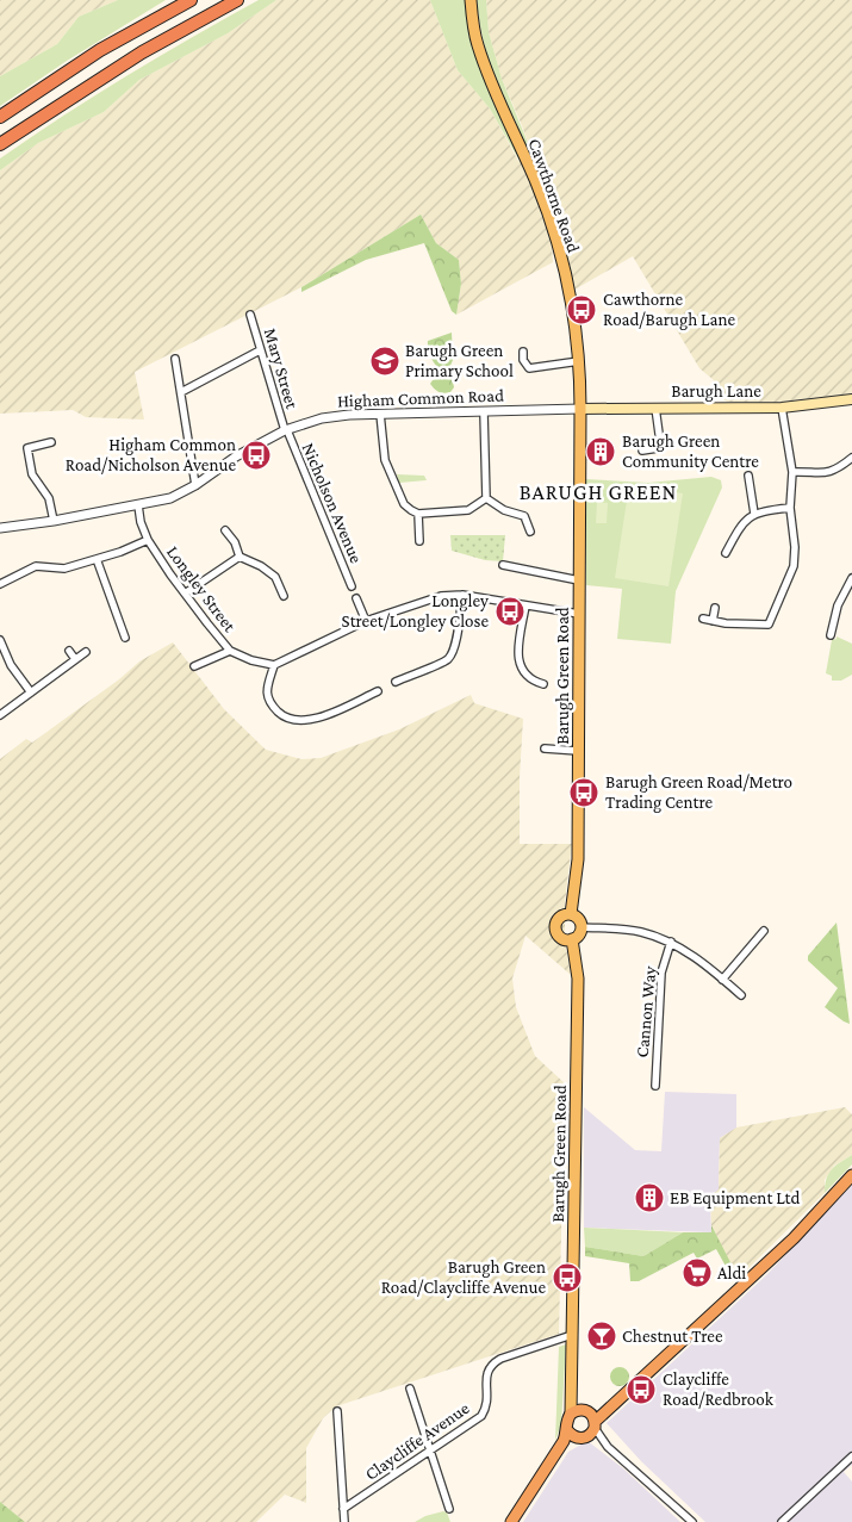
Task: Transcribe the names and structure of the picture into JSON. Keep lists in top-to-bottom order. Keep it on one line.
{"streets":{"main road":["Cawthorne Road","Barugh Lane","Barugh Green Road"],"street":["Mary Street","Higham Common Road","Nicholson Avenue","Longley Street","Cannon Way","Claycliffe Avenue"]},"crossings":[["Cawthorne Road","Barugh Lane"],["Cawthorne Road","Higham Common Road"],["Cawthorne Road","Barugh Green Road"],["Mary Street","Higham Common Road"],["Mary Street","Nicholson Avenue"],["Barugh Lane","Higham Common Road"],["Barugh Lane","Barugh Green Road"],["Higham Common Road","Nicholson Avenue"],["Higham Common Road","Longley Street"],["Higham Common Road","Barugh Green Road"],["Barugh Green Road","Claycliffe Avenue"]],"districts":["BARUGH GREEN"],"places":{"bus stop":["Cawthorne Road/Barugh Lane","Higham Common Road/Nicholson Avenue","Longley Street/Longley Close","Barugh Green Road/Metro Trading Centre","Barugh Green Road/Claycliffe Avenue","Claycliffe Road/Redbrook"],"school or university":["Barugh Green Primary School"],"building":["Barugh Green Community Centre","EB Equipment Ltd"],"supermarket":["Aldi"],"bar":["Chestnut Tree"]}}
